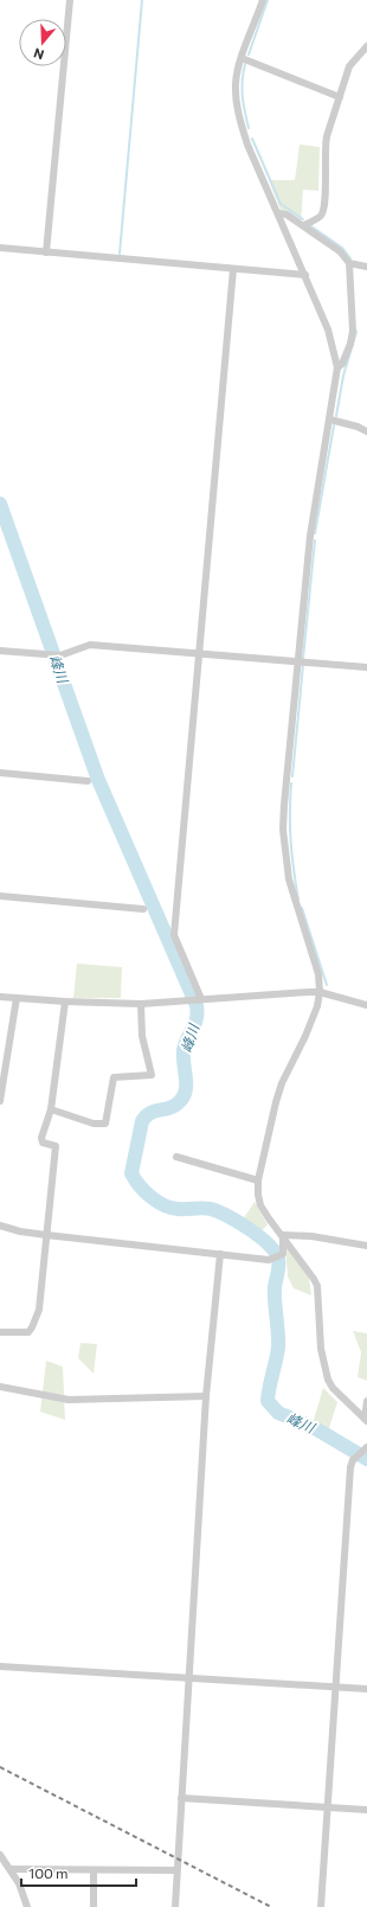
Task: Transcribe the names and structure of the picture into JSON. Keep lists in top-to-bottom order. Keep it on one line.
{"water":["峰川"],"scale_bar":"100 m","north":"bottom"}
